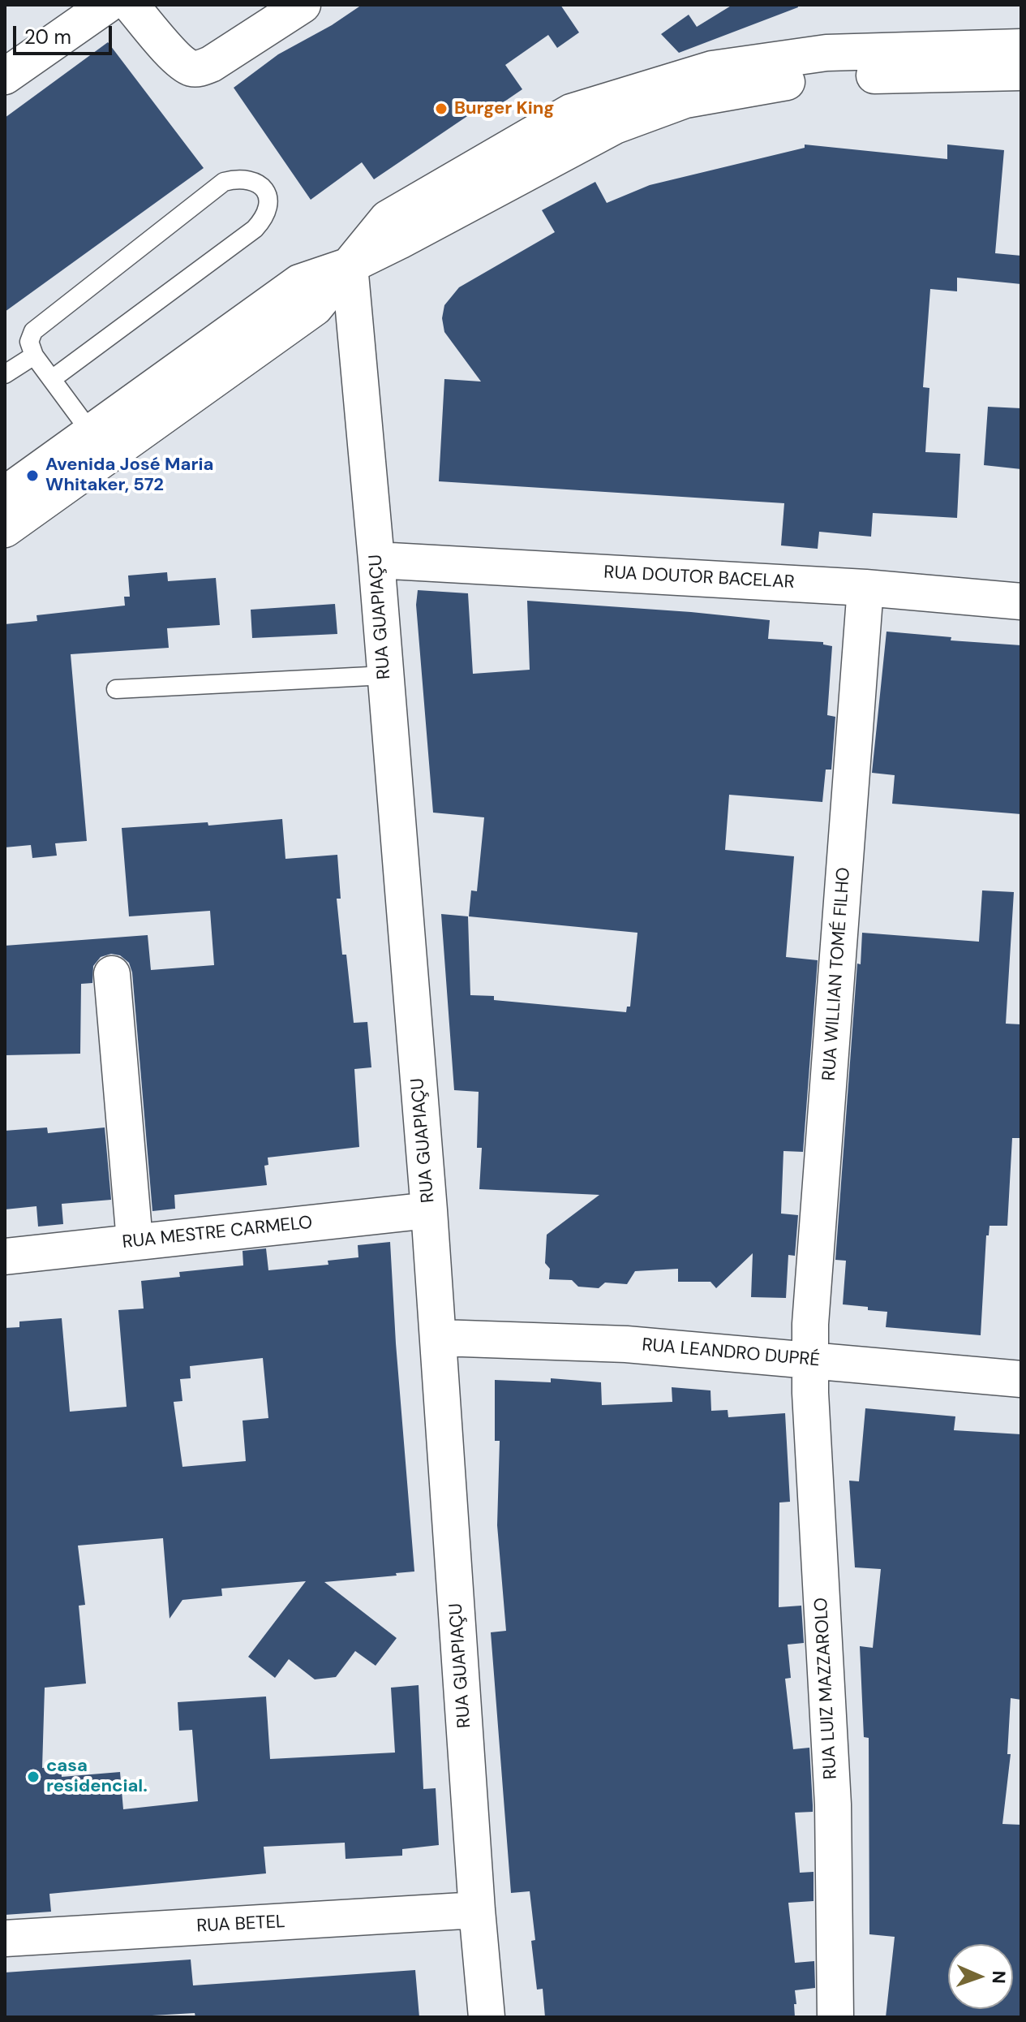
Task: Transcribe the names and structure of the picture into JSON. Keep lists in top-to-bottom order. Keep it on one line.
{"streets":{"street":["RUA DOUTOR BACELAR","RUA GUAPIAÇU","RUA WILLIAN TOMÉ FILHO","RUA MESTRE CARMELO","RUA LEANDRO DUPRÉ","RUA LUIZ MAZZAROLO","RUA BETEL"]},"crossings":[["RUA DOUTOR BACELAR","RUA GUAPIAÇU"],["RUA DOUTOR BACELAR","RUA WILLIAN TOMÉ FILHO"],["RUA GUAPIAÇU","RUA MESTRE CARMELO"],["RUA GUAPIAÇU","RUA LEANDRO DUPRÉ"],["RUA GUAPIAÇU","RUA BETEL"],["RUA WILLIAN TOMÉ FILHO","RUA LEANDRO DUPRÉ"],["RUA WILLIAN TOMÉ FILHO","RUA LUIZ MAZZAROLO"],["RUA LEANDRO DUPRÉ","RUA LUIZ MAZZAROLO"]],"places":["Burger King","Avenida José Maria Whitaker, 572","casa residencial."],"scale_bar":"20 m","north":"right"}
